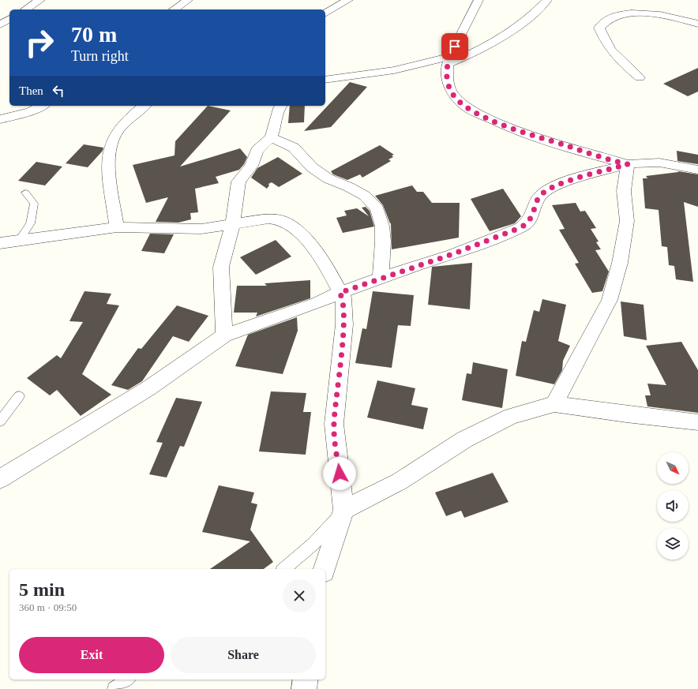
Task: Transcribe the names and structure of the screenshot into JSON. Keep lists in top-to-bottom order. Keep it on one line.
{"north":"bottom right","page":{"turn":["70 m","Turn right"],"then":"Then","heading":["5 min","360 m · 09:50"],"buttons":["Exit","Share"]}}
